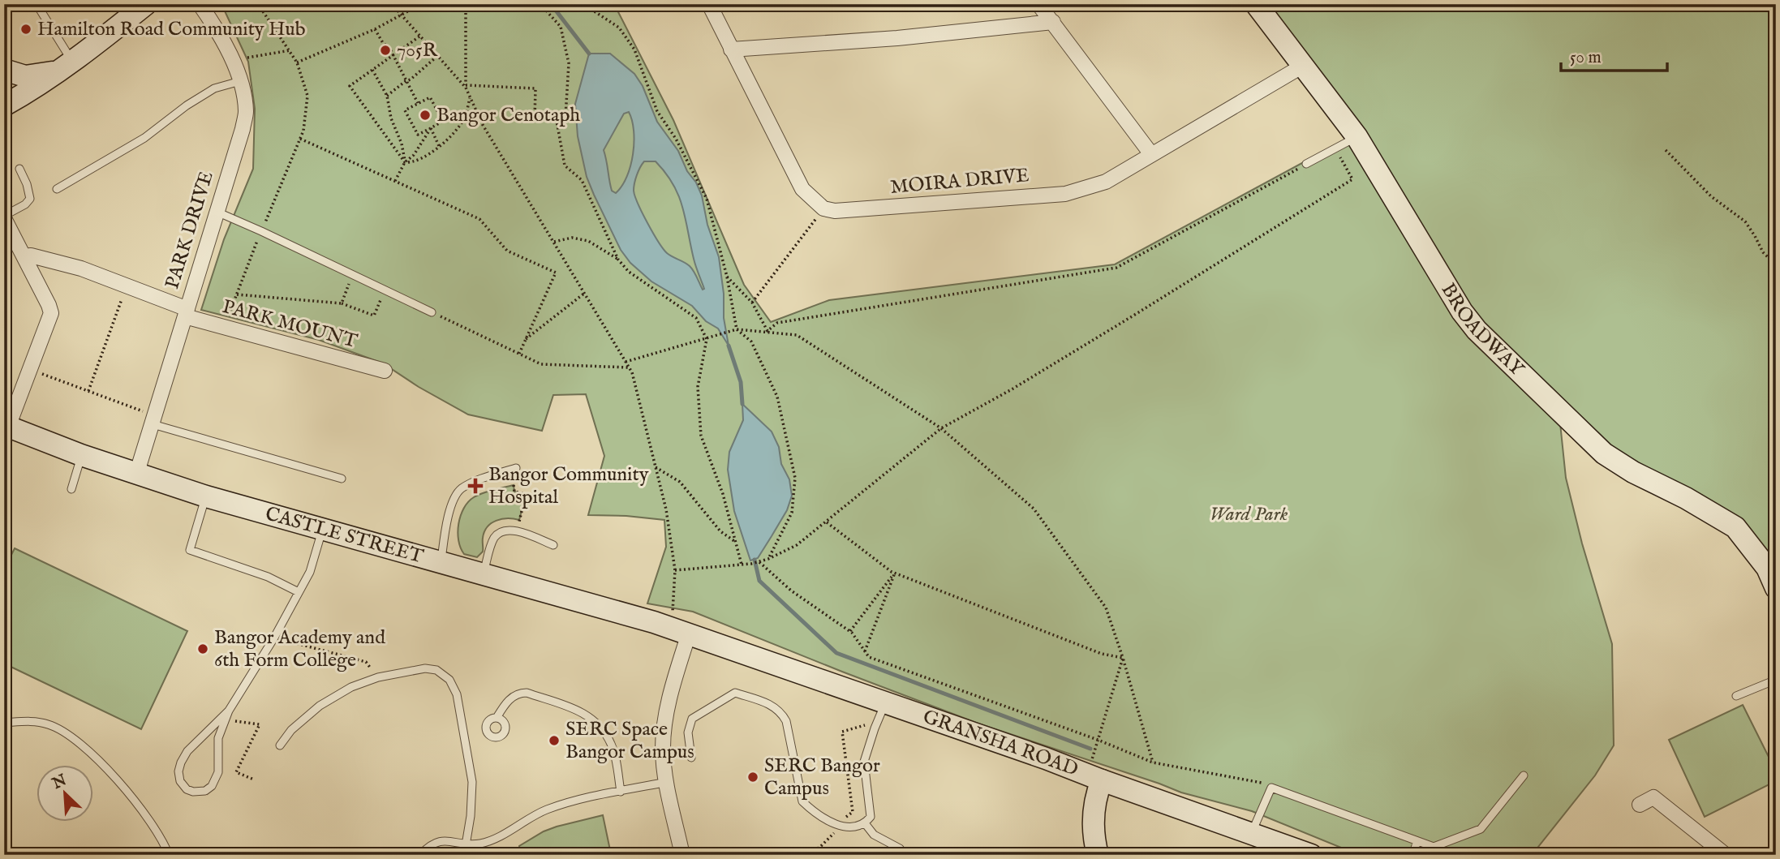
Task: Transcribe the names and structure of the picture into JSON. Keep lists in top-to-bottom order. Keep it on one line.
{"streets":{"street":["MOIRA DRIVE","PARK DRIVE","PARK MOUNT","BROADWAY","CASTLE STREET","GRANSHA ROAD"]},"crossings":[["MOIRA DRIVE","BROADWAY"],["PARK DRIVE","PARK MOUNT"],["PARK DRIVE","CASTLE STREET"],["CASTLE STREET","GRANSHA ROAD"]],"parks":["Ward Park"],"places":{"other":["Hamilton Road Community Hub","705R","Bangor Cenotaph","Bangor Academy and 6th Form College","SERC Space Bangor Campus","SERC Bangor Campus"],"health":["Bangor Community Hospital"]},"scale_bar":"50 m","north":"top left"}
